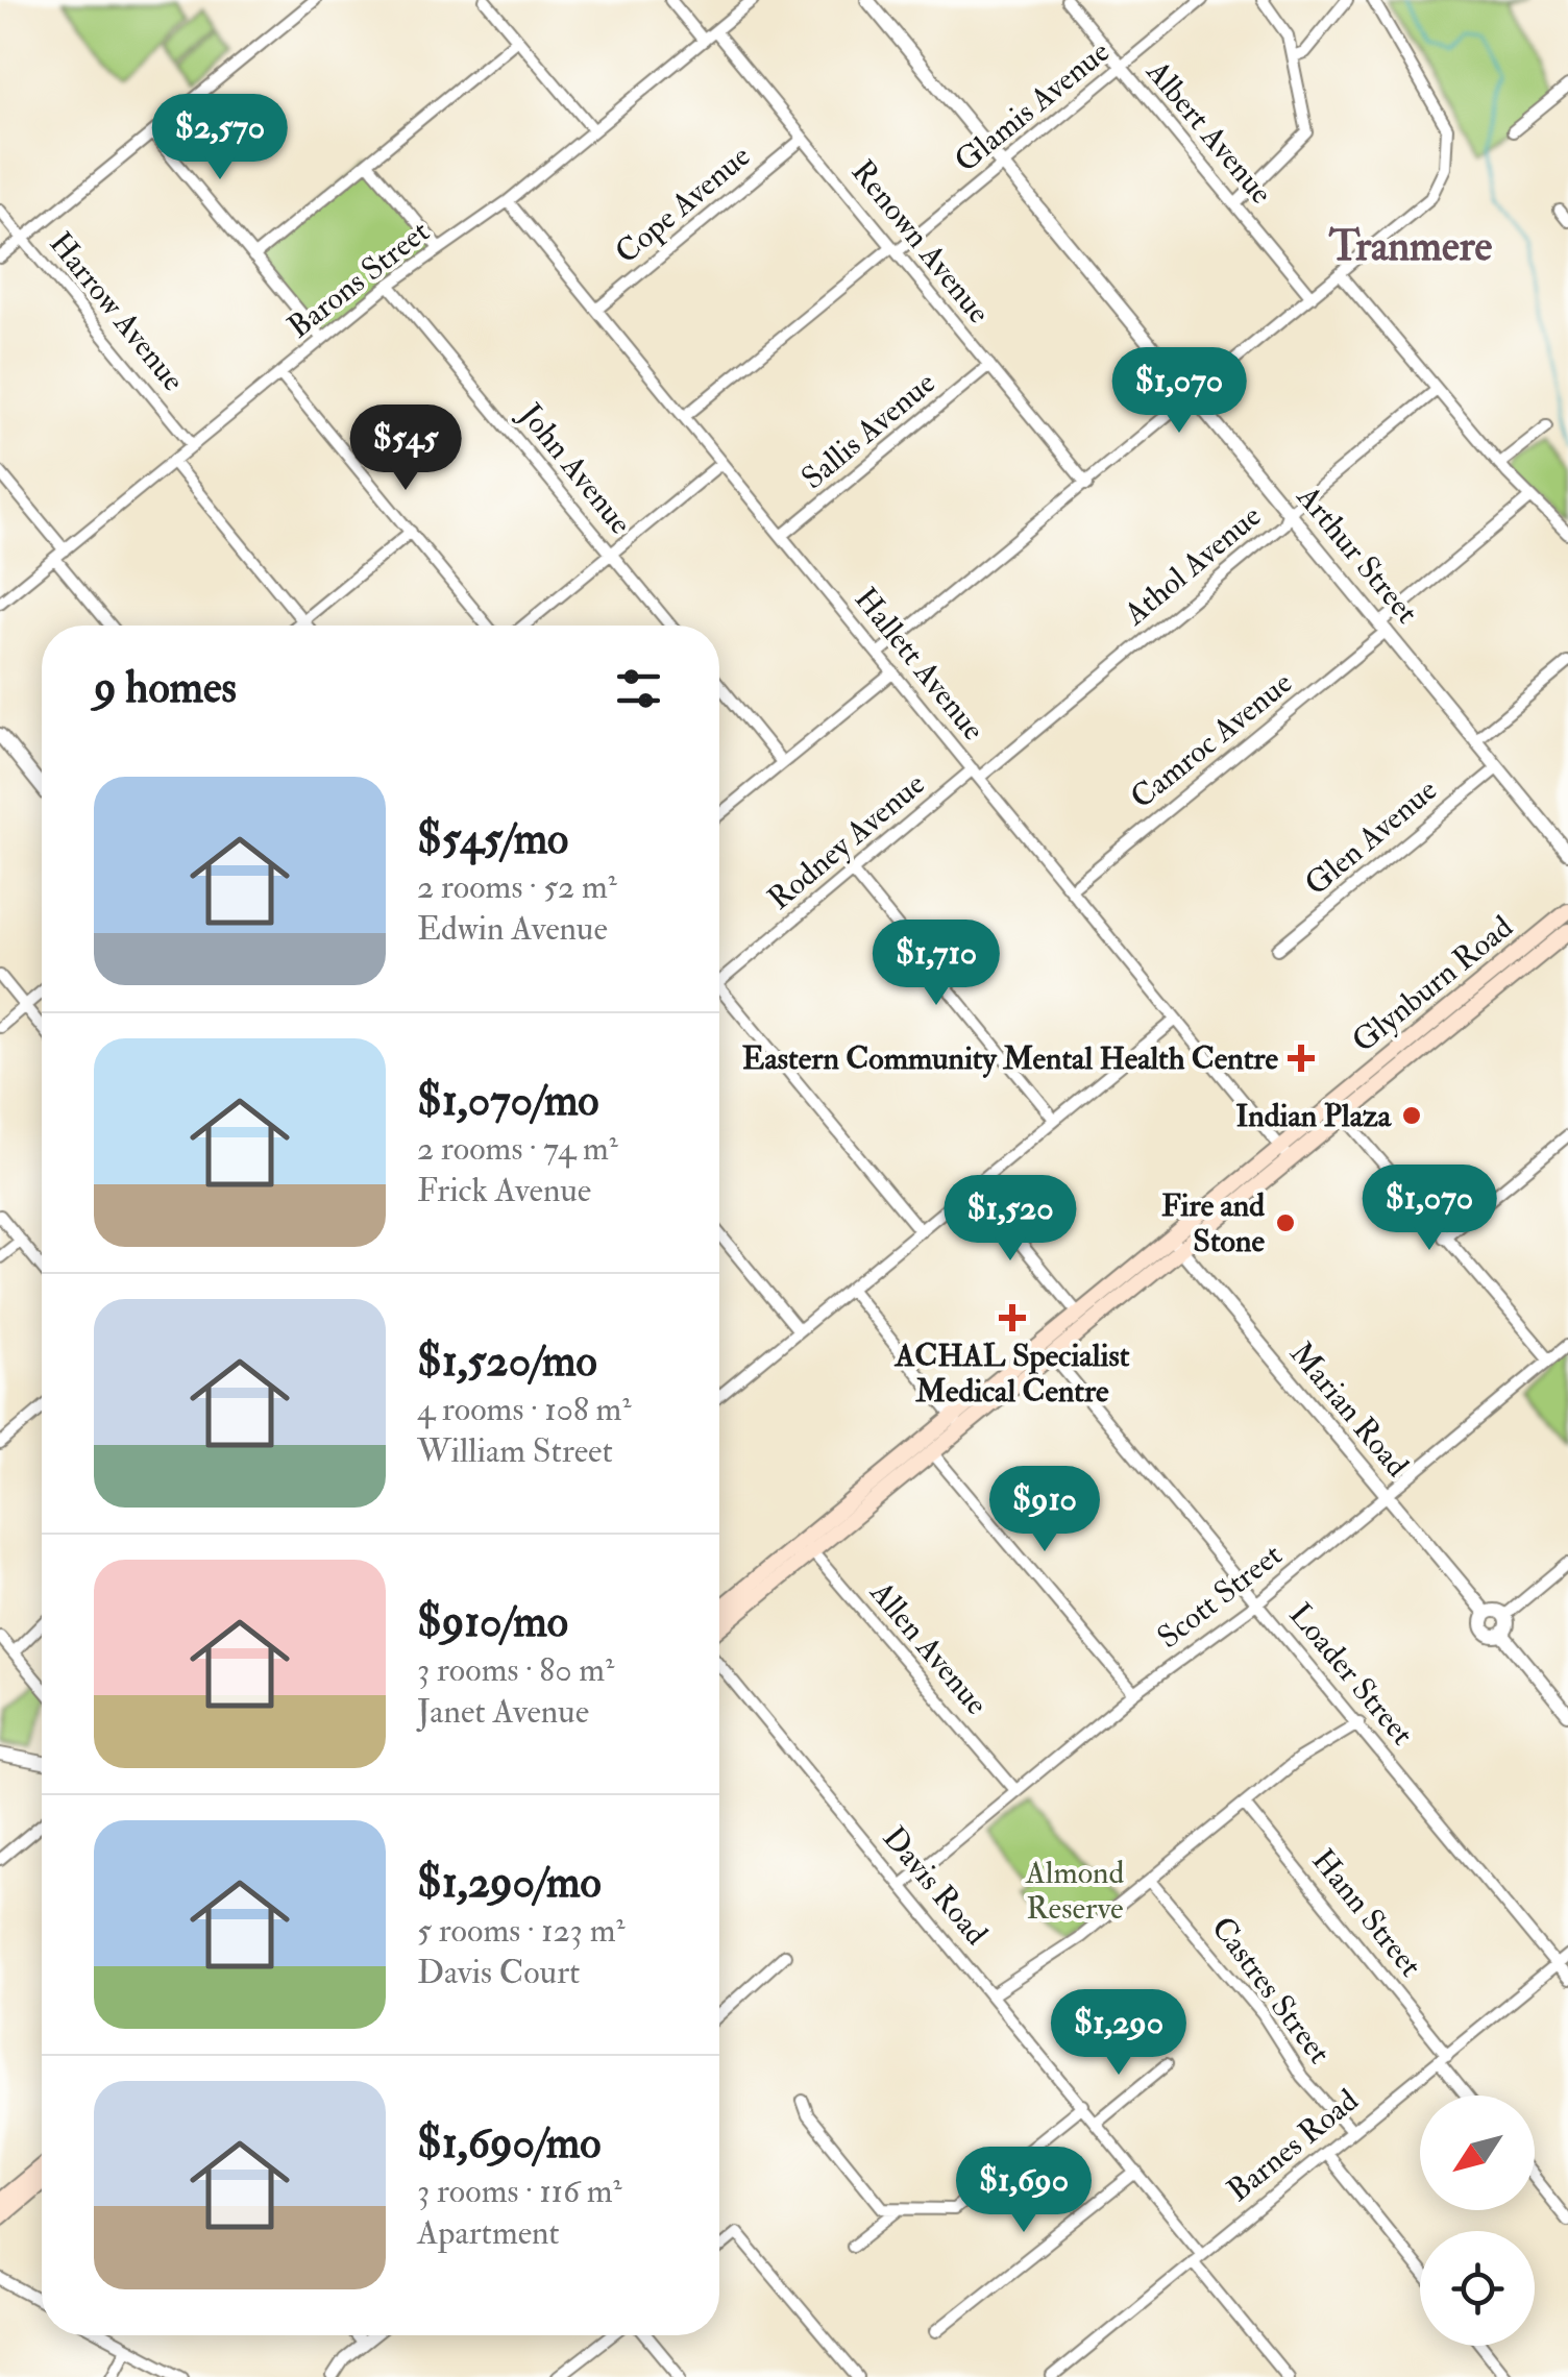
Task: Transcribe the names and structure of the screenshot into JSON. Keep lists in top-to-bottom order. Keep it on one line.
{"streets":{"main road":["Glynburn Road"],"street":["Glamis Avenue","Albert Avenue","Cope Avenue","Renown Avenue","Barons Street","Harrow Avenue","Sallis Avenue","John Avenue","Arthur Street","Athol Avenue","Hallett Avenue","Camroc Avenue","Glen Avenue","Rodney Avenue","Marian Road","Scott Street","Allen Avenue","Loader Street","Davis Road","Hann Street","Castres Street","Barnes Road"]},"crossings":[["Glamis Avenue","Albert Avenue"],["Glamis Avenue","Renown Avenue"],["Glamis Avenue","Arthur Street"],["Glamis Avenue","Hallett Avenue"],["Cope Avenue","Renown Avenue"],["Cope Avenue","Hallett Avenue"],["Renown Avenue","Barons Street"],["Renown Avenue","Sallis Avenue"],["Barons Street","Harrow Avenue"],["Barons Street","John Avenue"],["Barons Street","Hallett Avenue"],["Sallis Avenue","Hallett Avenue"],["Arthur Street","Athol Avenue"],["Arthur Street","Camroc Avenue"],["Arthur Street","Glen Avenue"],["Athol Avenue","Hallett Avenue"],["Athol Avenue","Rodney Avenue"],["Hallett Avenue","Camroc Avenue"],["Hallett Avenue","Rodney Avenue"],["Hallett Avenue","Glynburn Road"],["Glynburn Road","Marian Road"],["Glynburn Road","Allen Avenue"],["Glynburn Road","Loader Street"],["Marian Road","Scott Street"],["Scott Street","Allen Avenue"],["Scott Street","Loader Street"],["Scott Street","Davis Road"],["Loader Street","Barnes Road"],["Davis Road","Barnes Road"],["Hann Street","Barnes Road"],["Castres Street","Barnes Road"]],"districts":["Tranmere"],"parks":["Almond Reserve"],"places":{"health":["Eastern Community Mental Health Centre","ACHAL Specialist Medical Centre"],"other":["Indian Plaza","Fire and Stone"]},"north":"bottom left","page":{"price":["$2,570","$1,070","$545","$1,710","$1,070","$1,520","$910","$1,290","$1,690"],"heading":"9 homes","list":[{"name":"$545/mo","note":"2 rooms · 52 m² · Edwin Avenue"},{"name":"$1,070/mo","note":"2 rooms · 74 m² · Frick Avenue"},{"name":"$1,520/mo","note":"4 rooms · 108 m² · William Street"},{"name":"$910/mo","note":"3 rooms · 80 m² · Janet Avenue"},{"name":"$1,290/mo","note":"5 rooms · 123 m² · Davis Court"},{"name":"$1,690/mo","note":"3 rooms · 116 m² · Apartment"}]}}
